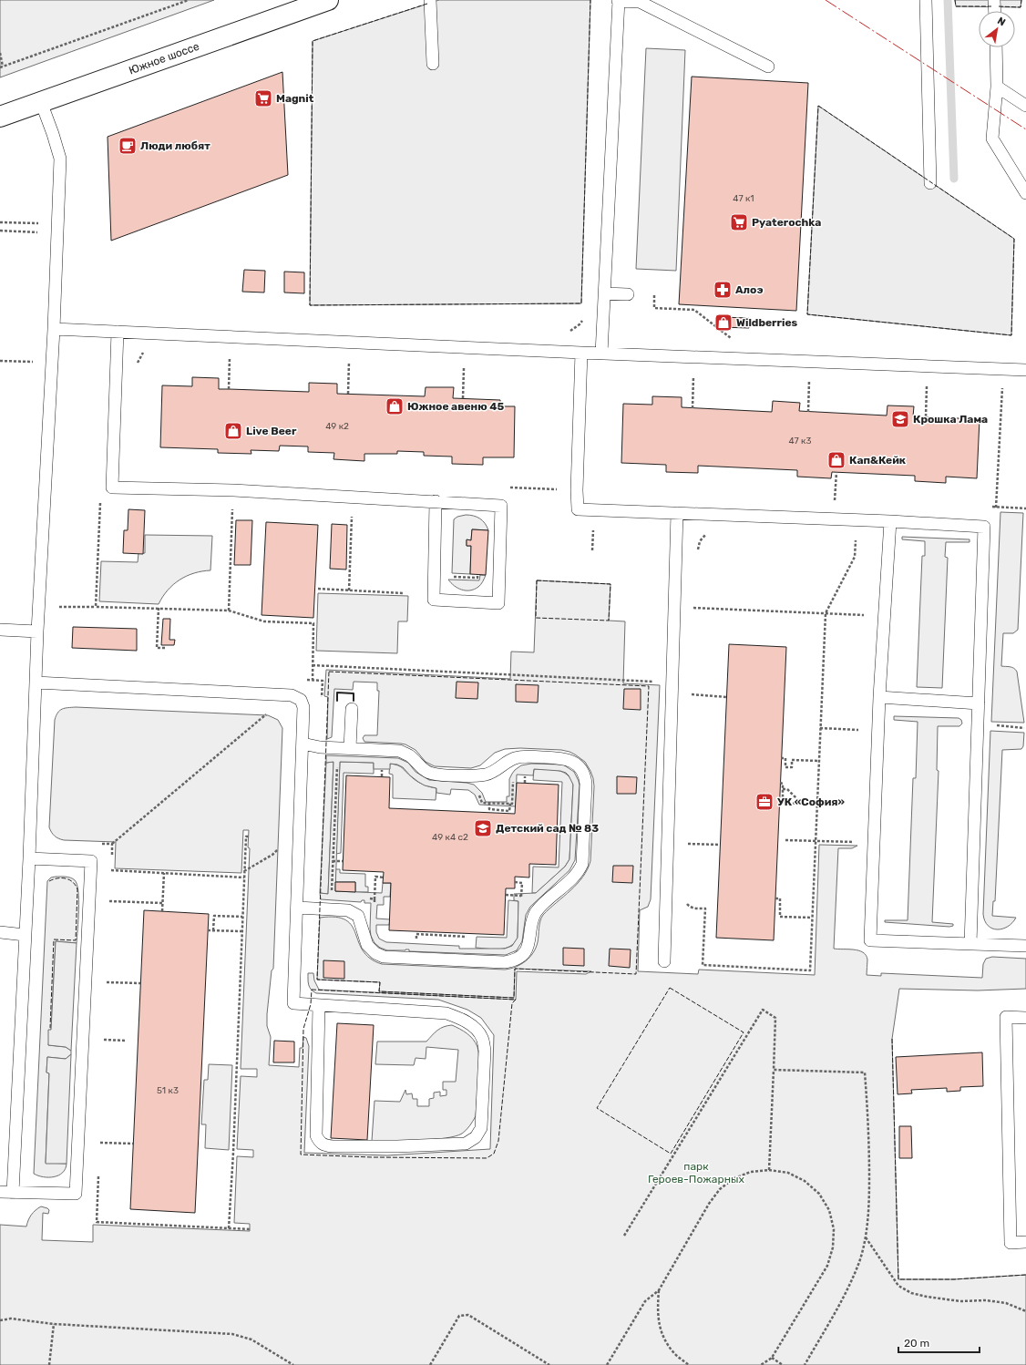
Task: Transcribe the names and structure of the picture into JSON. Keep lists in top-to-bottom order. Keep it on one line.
{"streets":{"street":["Южное шоссе"]},"parks":["парк Героев-Пожарных"],"places":{"supermarket":["Magnit","Pyaterochka"],"cafe":["Люди любят"],"pharmacy":["Алоэ"],"shop":["Wildberries","Южное авеню 45","Live Beer","Кап&Кейк"],"school or university":["Крошка Лама","Детский сад № 83"],"office":["УК «София»"]},"house_numbers":["47 к1","49 к2","47 к3","49 к4 с2","51 к3"],"scale_bar":"20 m","north":"top right"}
